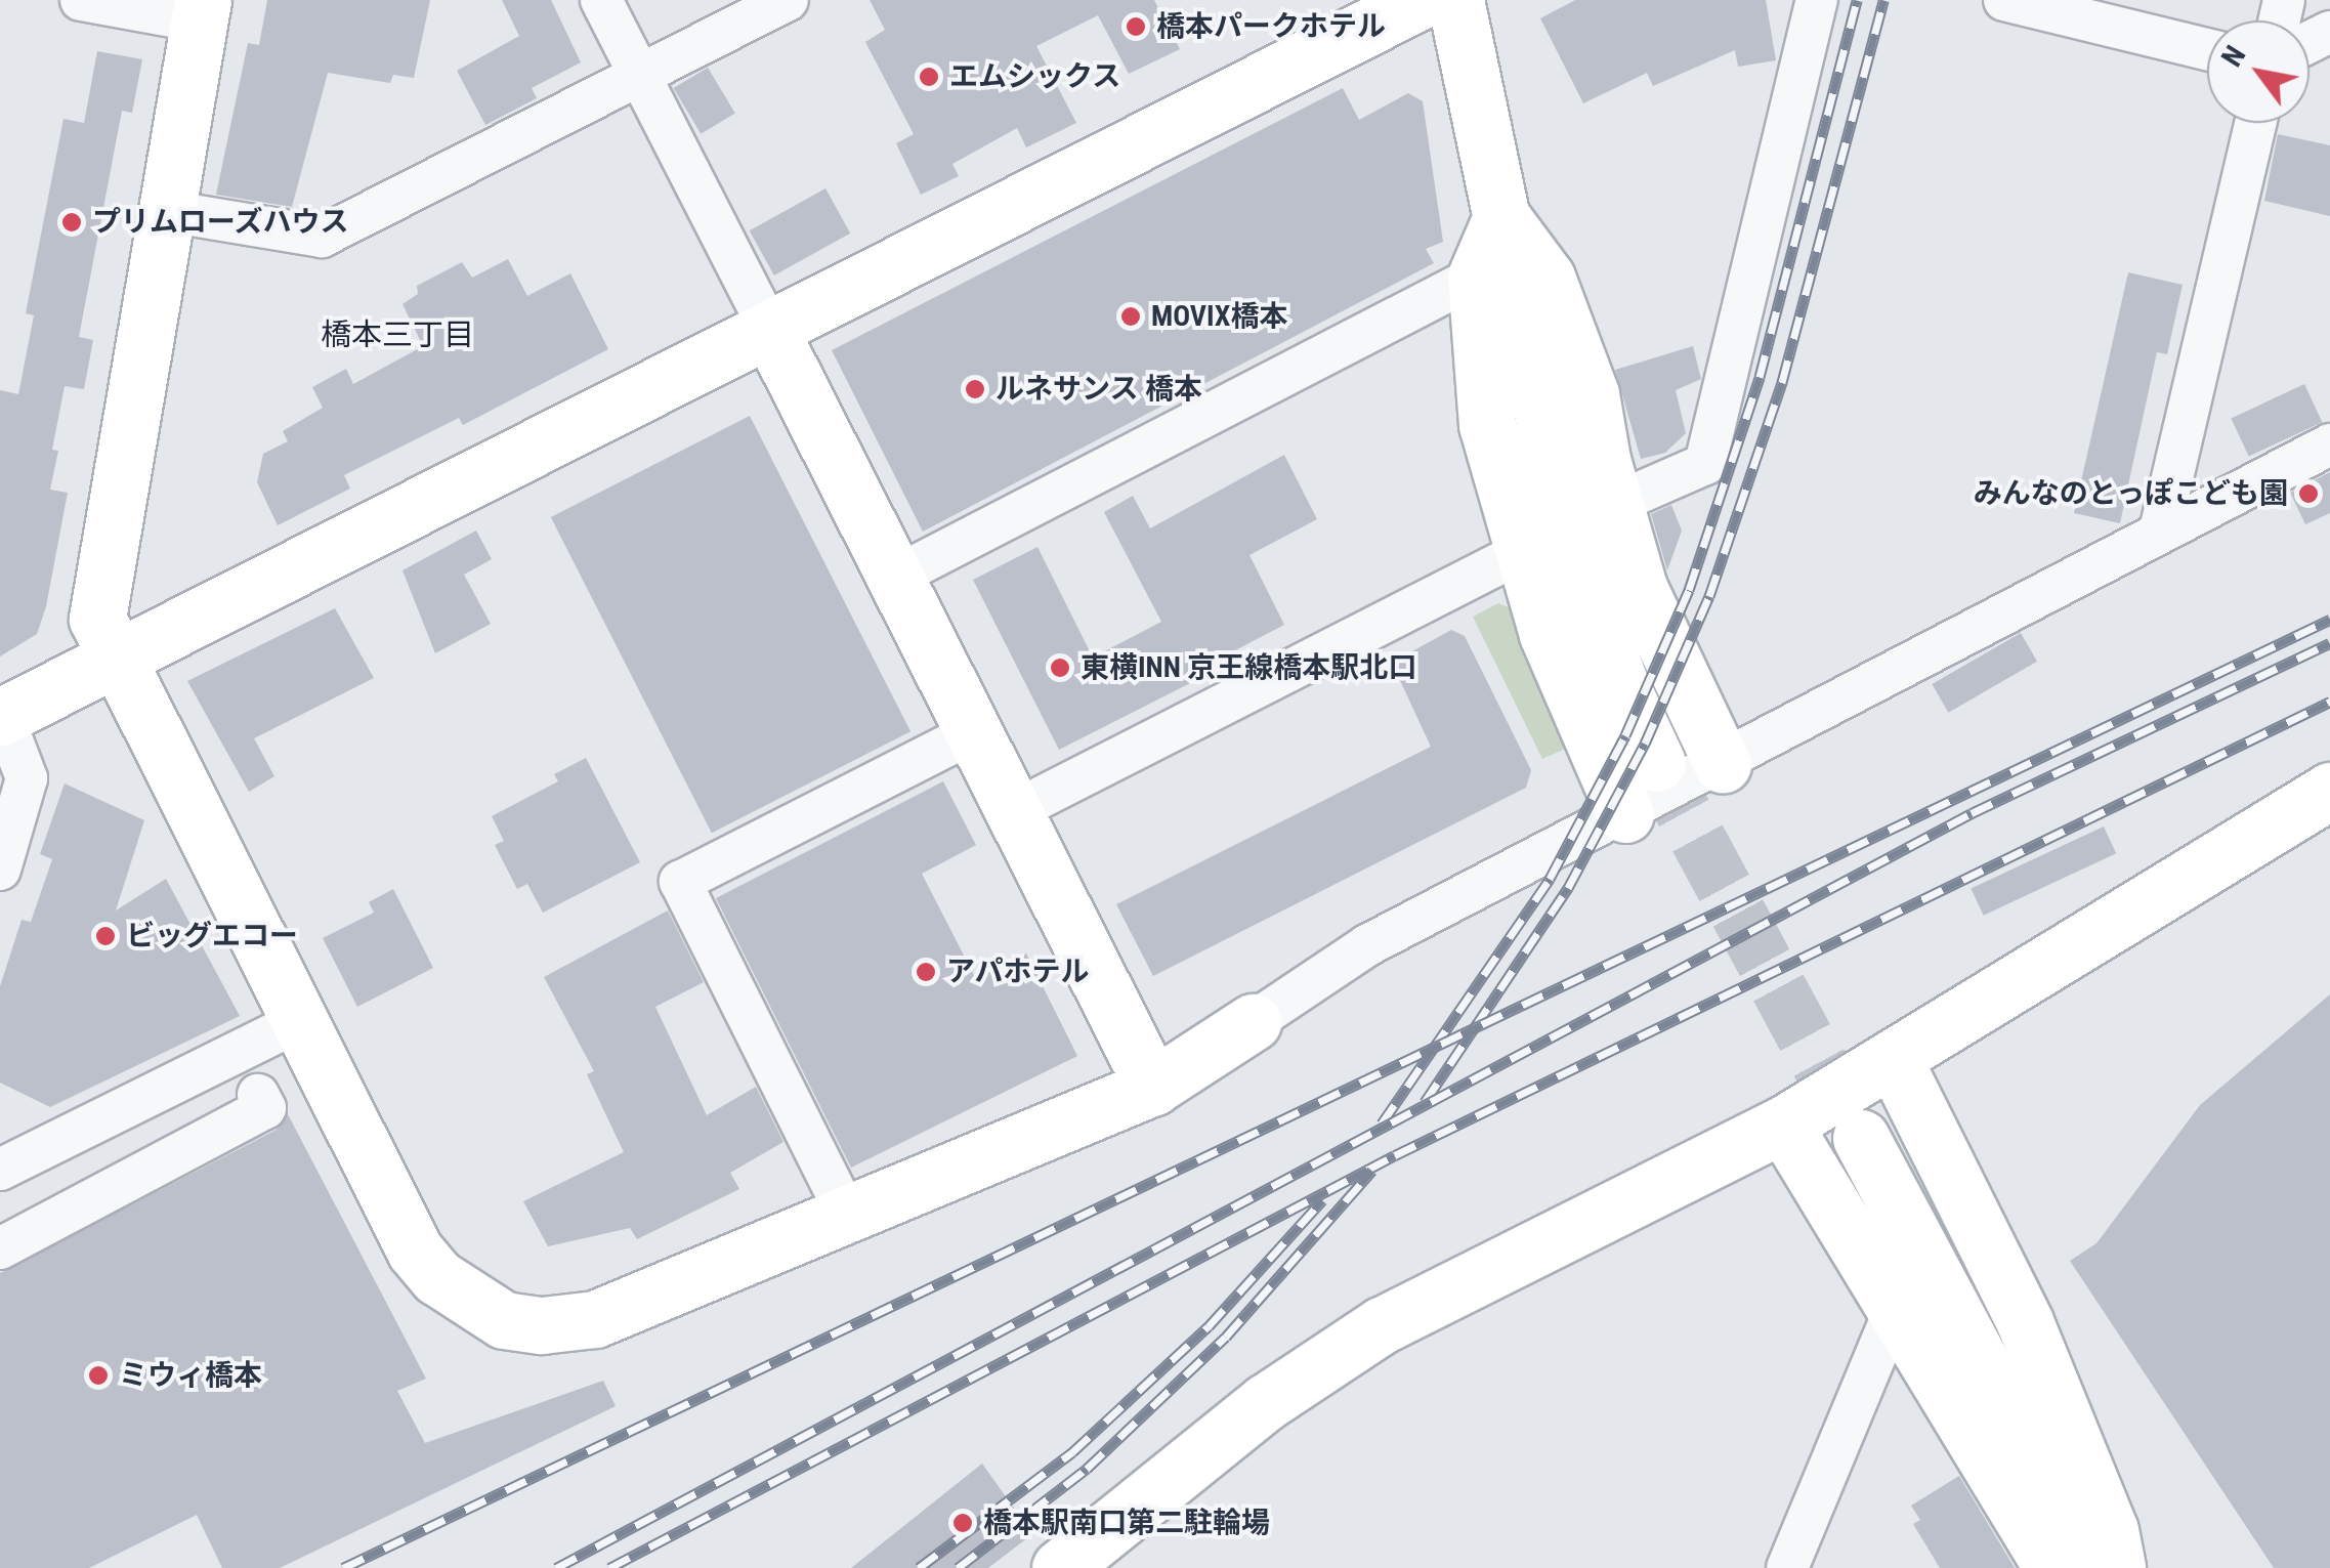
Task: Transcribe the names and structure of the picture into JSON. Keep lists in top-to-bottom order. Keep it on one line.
{"districts":["橋本三丁目"],"places":["橋本パークホテル","エムシックス","プリムローズハウス","MOVIX橋本","ルネサンス 橋本","みんなのとっぽこども園","東横INN 京王線橋本駅北口","ビッグエコー","アパホテル","ミウィ橋本","橋本駅南口第二駐輪場"],"north":"top left"}
